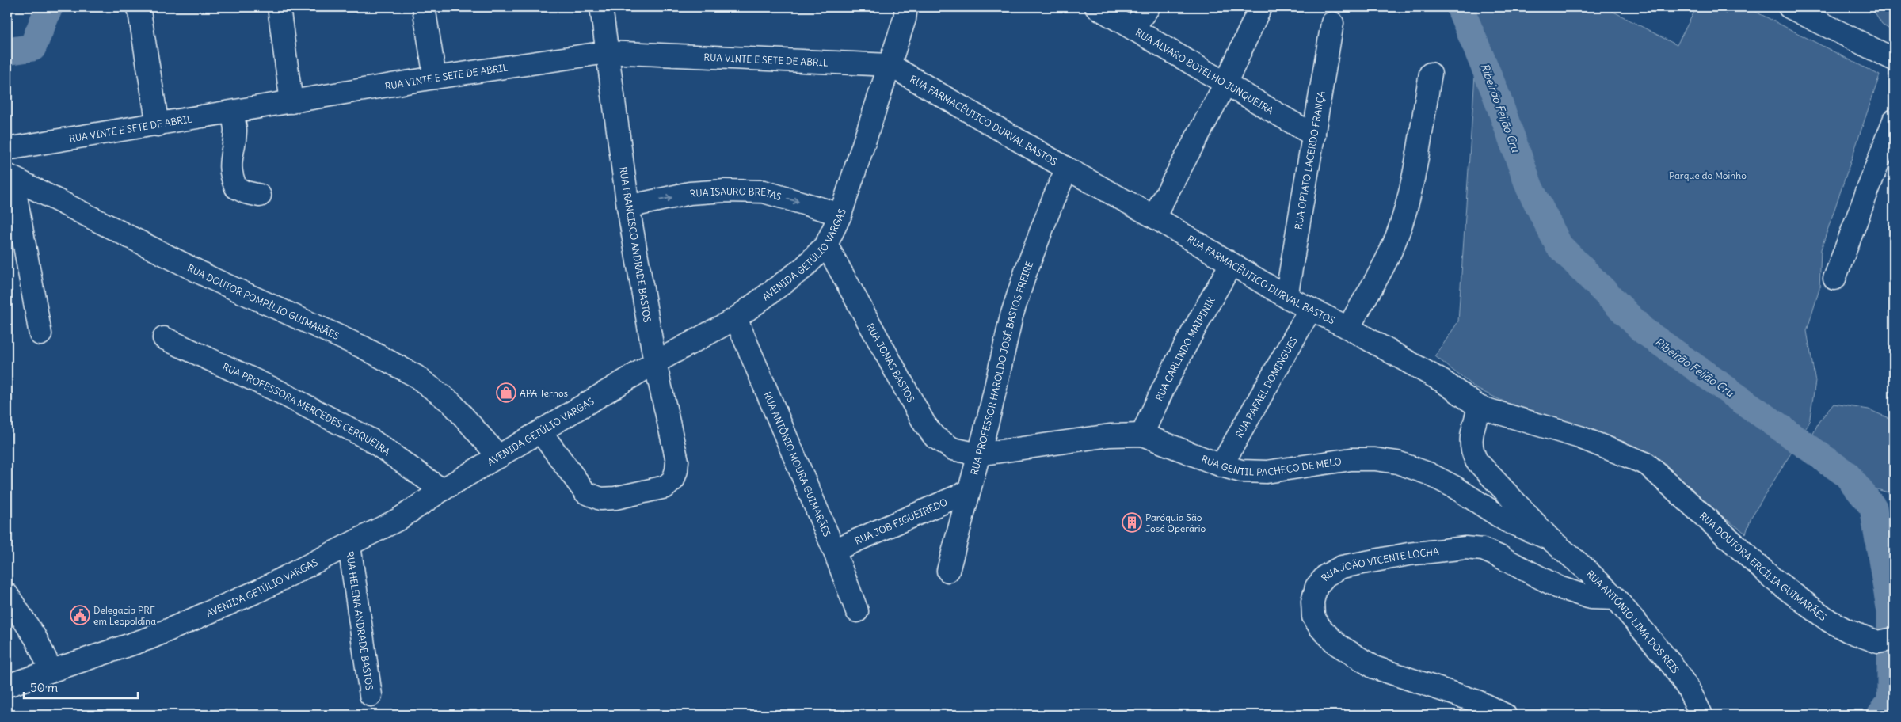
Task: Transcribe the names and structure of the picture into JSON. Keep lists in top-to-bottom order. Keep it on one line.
{"streets":{"street":["RUA VINTE E SETE DE ABRIL","RUA ÁLVARO BOTELHO JUNQUEIRA","RUA FARMACÊUTICO DURVAL BASTOS","RUA OPTATO LACERDO FRANÇA","RUA ISAURO BRETAS","RUA FRANCISCO ANDRADE BASTOS","AVENIDA GETÚLIO VARGAS","RUA DOUTOR POMPÍLIO GUIMARÃES","RUA CARLINDO MAIPINIK","RUA JONAS BASTOS","RUA PROFESSOR HAROLDO JOSÉ BASTOS FREIRE","RUA RAFAEL DOMINGUES","RUA PROFESSORA MERCEDES CERQUEIRA","RUA GENTIL PACHECO DE MELO","RUA ANTÔNIO MOURA GUIMARÃES","RUA JOB FIGUEIREDO","RUA DOUTORA ERCÍLIA GUIMARÃES","RUA JOÃO VICENTE LOCHA","RUA HELENA ANDRADE BASTOS","RUA ANTÔNIO LIMA DOS REIS"]},"crossings":[["RUA VINTE E SETE DE ABRIL","RUA FARMACÊUTICO DURVAL BASTOS"],["RUA VINTE E SETE DE ABRIL","RUA FRANCISCO ANDRADE BASTOS"],["RUA VINTE E SETE DE ABRIL","AVENIDA GETÚLIO VARGAS"],["RUA ÁLVARO BOTELHO JUNQUEIRA","RUA OPTATO LACERDO FRANÇA"],["RUA FARMACÊUTICO DURVAL BASTOS","RUA OPTATO LACERDO FRANÇA"],["RUA FARMACÊUTICO DURVAL BASTOS","AVENIDA GETÚLIO VARGAS"],["RUA FARMACÊUTICO DURVAL BASTOS","RUA CARLINDO MAIPINIK"],["RUA FARMACÊUTICO DURVAL BASTOS","RUA PROFESSOR HAROLDO JOSÉ BASTOS FREIRE"],["RUA FARMACÊUTICO DURVAL BASTOS","RUA RAFAEL DOMINGUES"],["RUA FARMACÊUTICO DURVAL BASTOS","RUA DOUTORA ERCÍLIA GUIMARÃES"],["RUA ISAURO BRETAS","RUA FRANCISCO ANDRADE BASTOS"],["RUA ISAURO BRETAS","AVENIDA GETÚLIO VARGAS"],["RUA FRANCISCO ANDRADE BASTOS","AVENIDA GETÚLIO VARGAS"],["AVENIDA GETÚLIO VARGAS","RUA DOUTOR POMPÍLIO GUIMARÃES"],["AVENIDA GETÚLIO VARGAS","RUA JONAS BASTOS"],["AVENIDA GETÚLIO VARGAS","RUA PROFESSORA MERCEDES CERQUEIRA"],["AVENIDA GETÚLIO VARGAS","RUA ANTÔNIO MOURA GUIMARÃES"],["AVENIDA GETÚLIO VARGAS","RUA HELENA ANDRADE BASTOS"],["RUA CARLINDO MAIPINIK","RUA GENTIL PACHECO DE MELO"],["RUA JONAS BASTOS","RUA PROFESSOR HAROLDO JOSÉ BASTOS FREIRE"],["RUA JONAS BASTOS","RUA GENTIL PACHECO DE MELO"],["RUA PROFESSOR HAROLDO JOSÉ BASTOS FREIRE","RUA GENTIL PACHECO DE MELO"],["RUA PROFESSOR HAROLDO JOSÉ BASTOS FREIRE","RUA JOB FIGUEIREDO"],["RUA RAFAEL DOMINGUES","RUA GENTIL PACHECO DE MELO"],["RUA GENTIL PACHECO DE MELO","RUA ANTÔNIO LIMA DOS REIS"],["RUA ANTÔNIO MOURA GUIMARÃES","RUA JOB FIGUEIREDO"],["RUA JOÃO VICENTE LOCHA","RUA ANTÔNIO LIMA DOS REIS"]],"one_way":["RUA ISAURO BRETAS"],"water":["Ribeirão Feijão Cru"],"parks":["Parque do Moinho"],"places":{"shop":["APA Ternos"],"building":["Paróquia São José Operário"],"public building":["Delegacia PRF em Leopoldina"]},"scale_bar":"50 m"}
